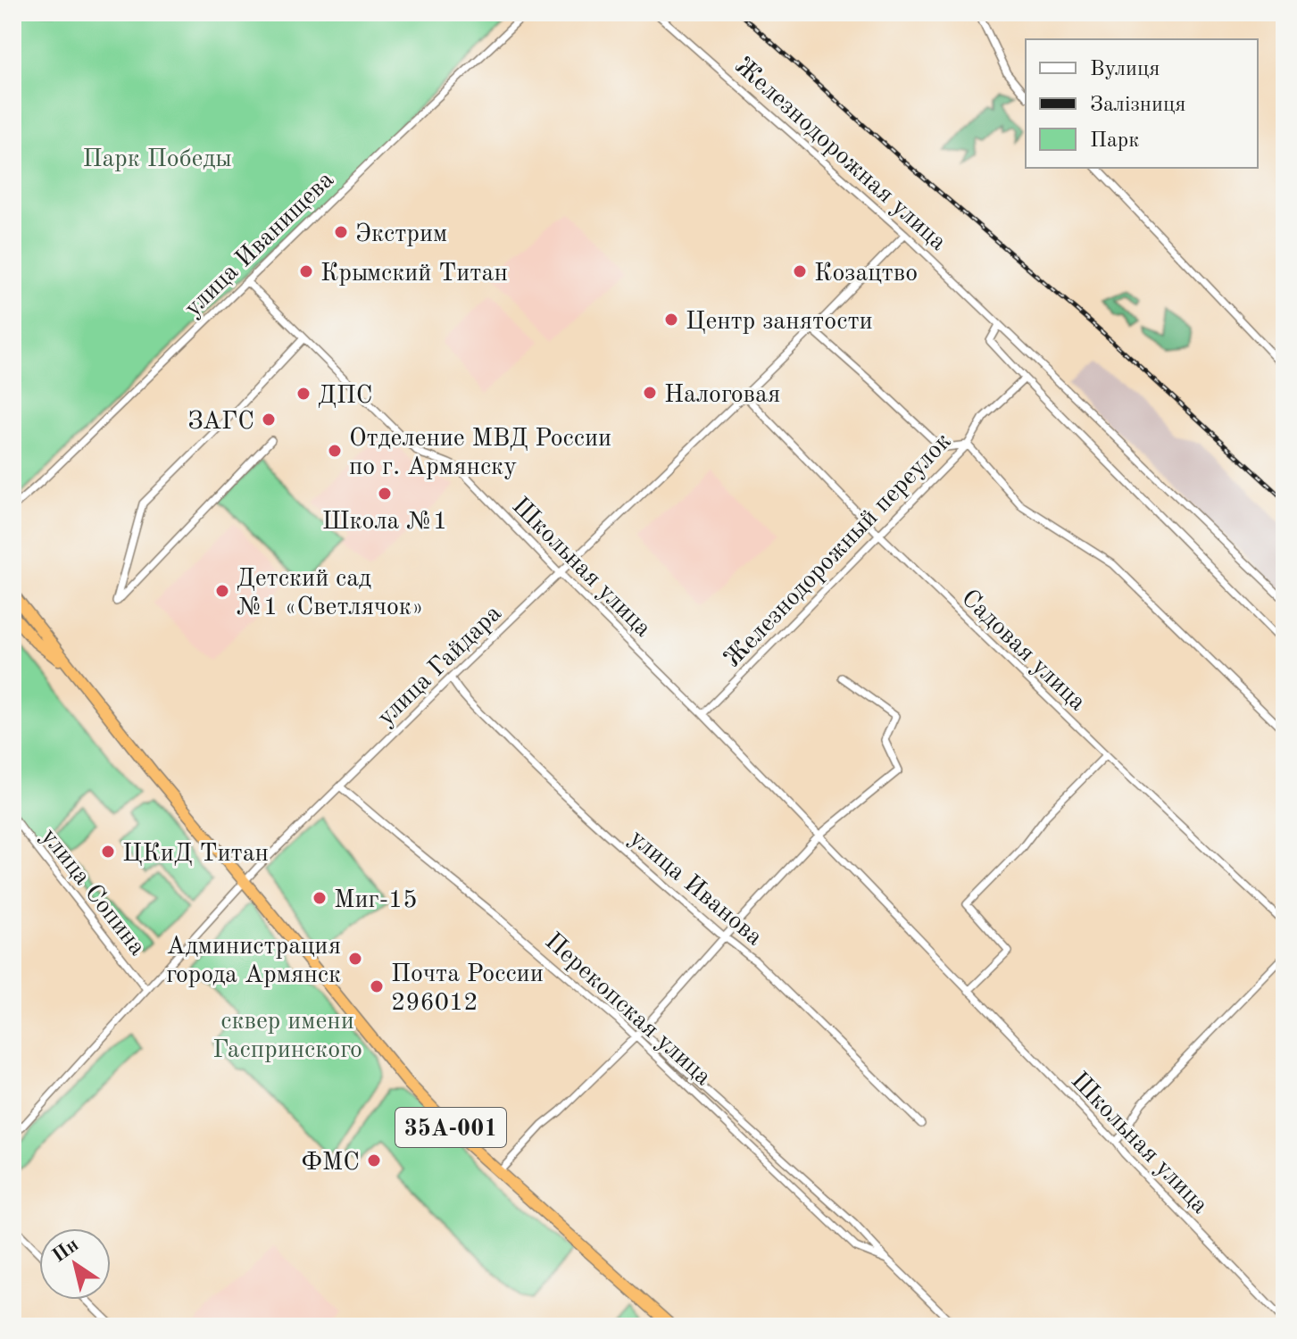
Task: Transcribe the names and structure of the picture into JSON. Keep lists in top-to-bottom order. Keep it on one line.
{"streets":{"highway":["35А-001"],"street":["Железнодорожная улица","улица Иванищева","Железнодорожный переулок","Школьная улица","Садовая улица","улица Гайдара","улица Иванова","улица Сопина","Перекопская улица"]},"crossings":[["Железнодорожная улица","улица Гайдара"],["улица Иванищева","Школьная улица"],["Железнодорожный переулок","Школьная улица"],["Железнодорожный переулок","Садовая улица"],["Школьная улица","улица Гайдара"],["Садовая улица","улица Гайдара"],["улица Гайдара","улица Иванова"],["улица Гайдара","улица Сопина"],["улица Гайдара","Перекопская улица"],["улица Гайдара","35А-001"]],"parks":["Парк Победы","сквер имени Гаспринского"],"places":["Экстрим","Крымский Титан","Козацтво","Центр занятости","Налоговая","ДПС","ЗАГС","Отделение МВД России по г. Армянску","Школа №1","Детский сад №1 «Светлячок»","ЦКиД Титан","Миг-15","Администрация города Армянск","Почта России 296012","ФМС"],"legend":["Вулиця","Залізниця","Парк"],"north":"top left"}
